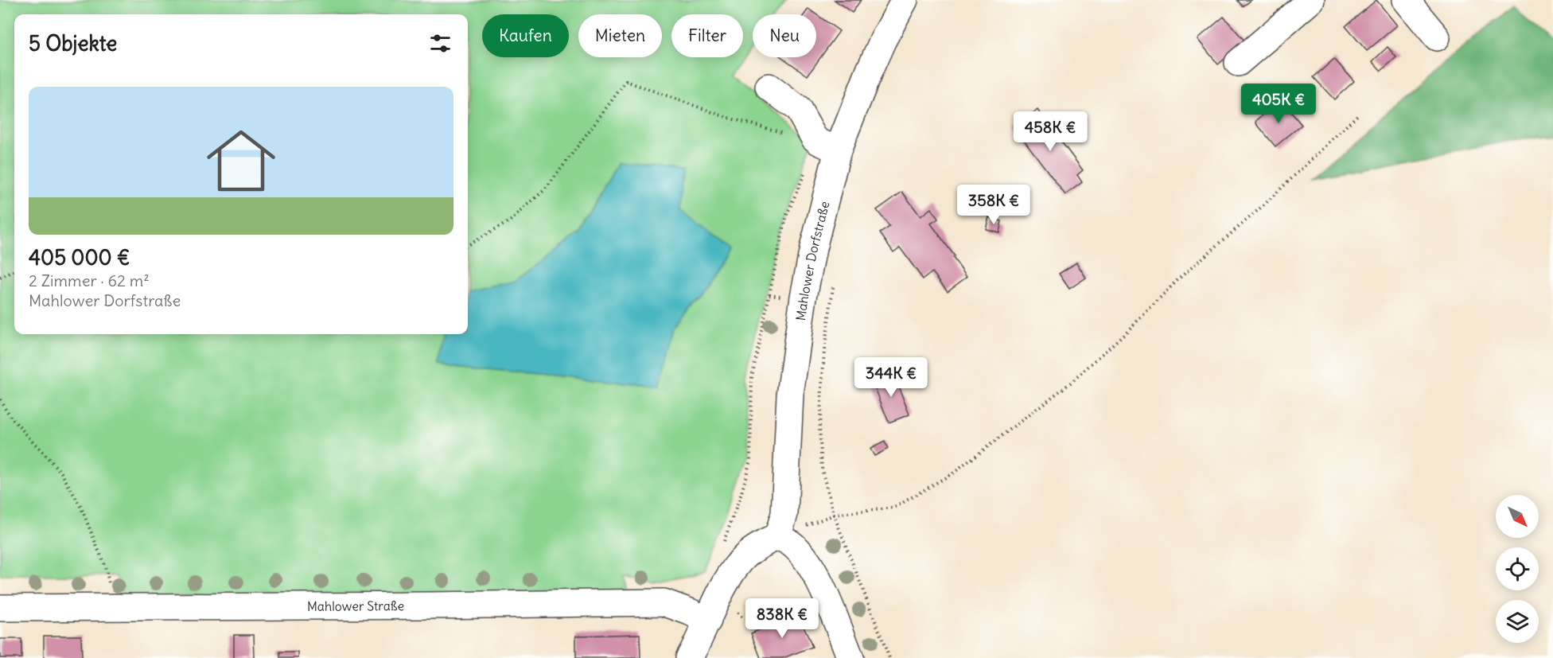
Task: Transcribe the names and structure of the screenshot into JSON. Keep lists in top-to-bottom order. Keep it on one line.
{"streets":{"street":["Mahlower Dorfstraße","Mahlower Straße"]},"north":"bottom right","page":{"chip":["Kaufen","Mieten","Filter","Neu"],"heading":"5 Objekte","list":[{"name":"405 000 €","note":"2 Zimmer · 62 m² · Mahlower Dorfstraße"}],"price":["405K €","458K €","358K €","344K €","838K €"]}}
